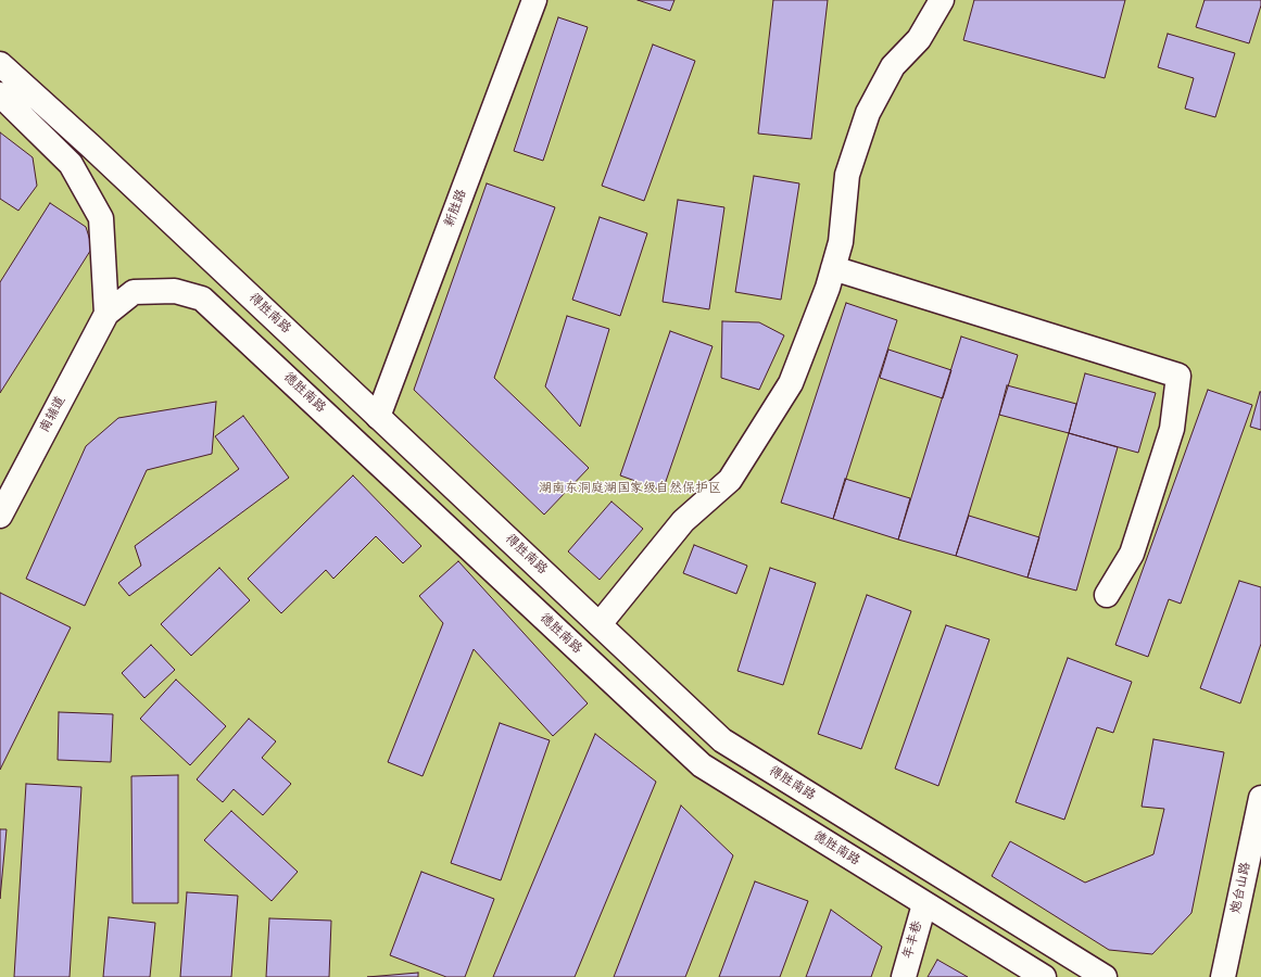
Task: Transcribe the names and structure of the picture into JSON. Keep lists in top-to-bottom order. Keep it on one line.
{"streets":{"main road":["新胜路","得胜南路","德胜南路","南辅道","炮台山路","年丰巷"]},"crossings":[["新胜路","得胜南路"],["德胜南路","南辅道"],["德胜南路","年丰巷"]],"parks":["湖南东洞庭湖国家级自然保护区"]}
